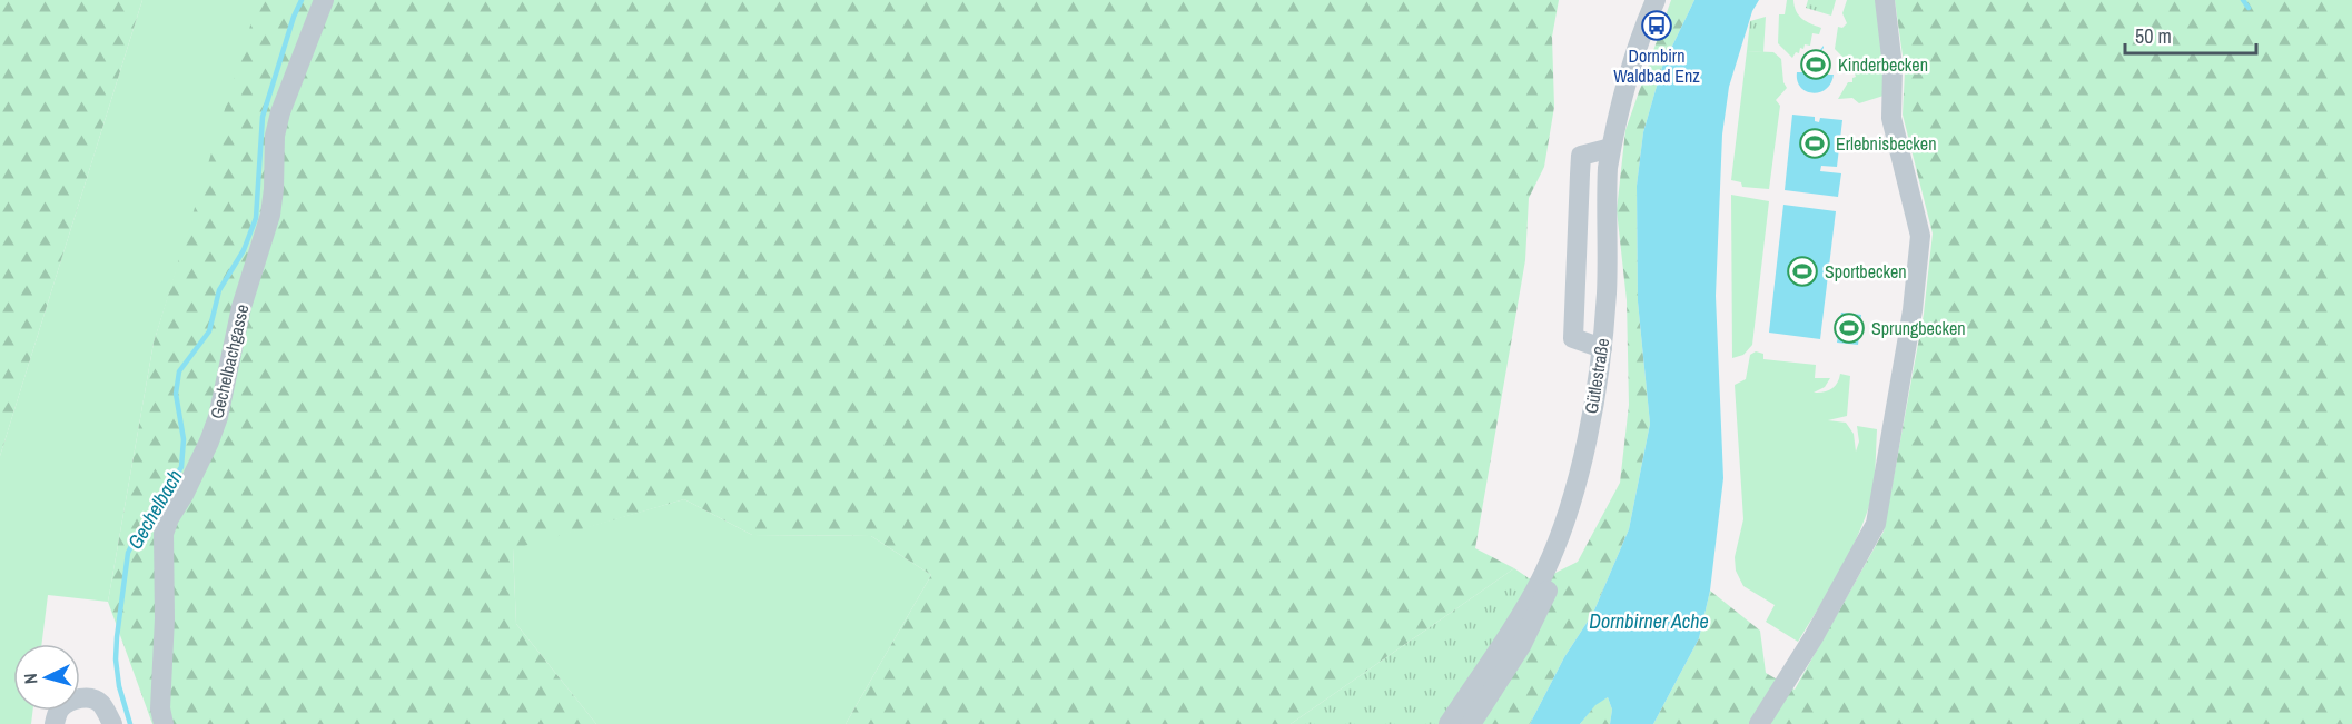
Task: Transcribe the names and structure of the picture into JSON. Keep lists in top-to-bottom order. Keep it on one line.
{"streets":{"street":["Gechelbachgasse","Gütlestraße"]},"water":["Gechelbach","Dornbirner Ache"],"places":{"bus stop":["Dornbirn Waldbad Enz"],"sports":["Kinderbecken","Erlebnisbecken","Sportbecken","Sprungbecken"]},"scale_bar":"50 m","north":"left"}
